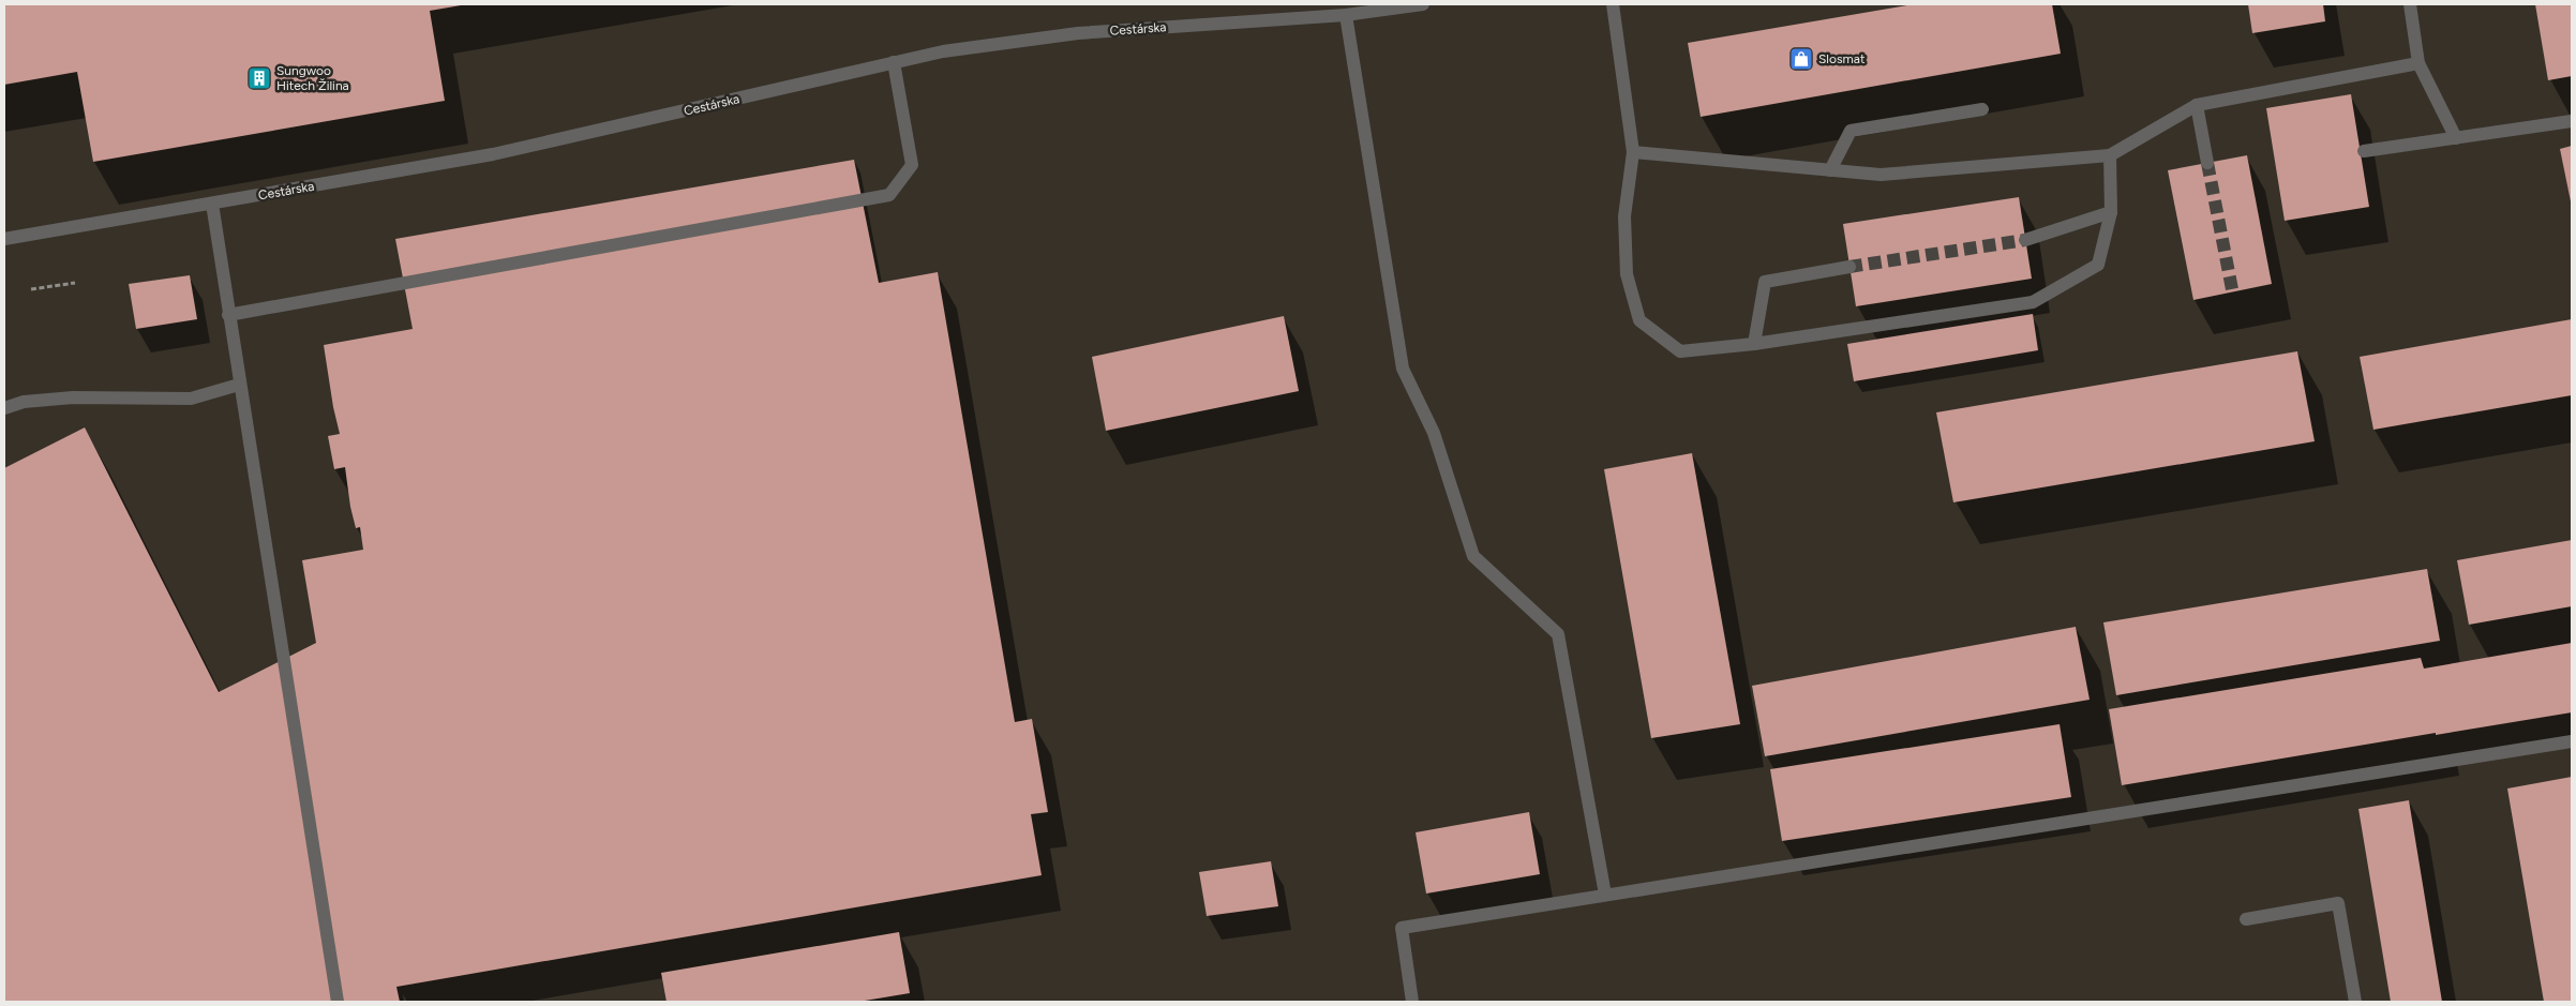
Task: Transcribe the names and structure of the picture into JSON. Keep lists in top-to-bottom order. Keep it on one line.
{"streets":{"street":["Cestárska"]},"places":{"shop":["Slosmat"],"building":["Sungwoo Hitech Žilina"]}}
